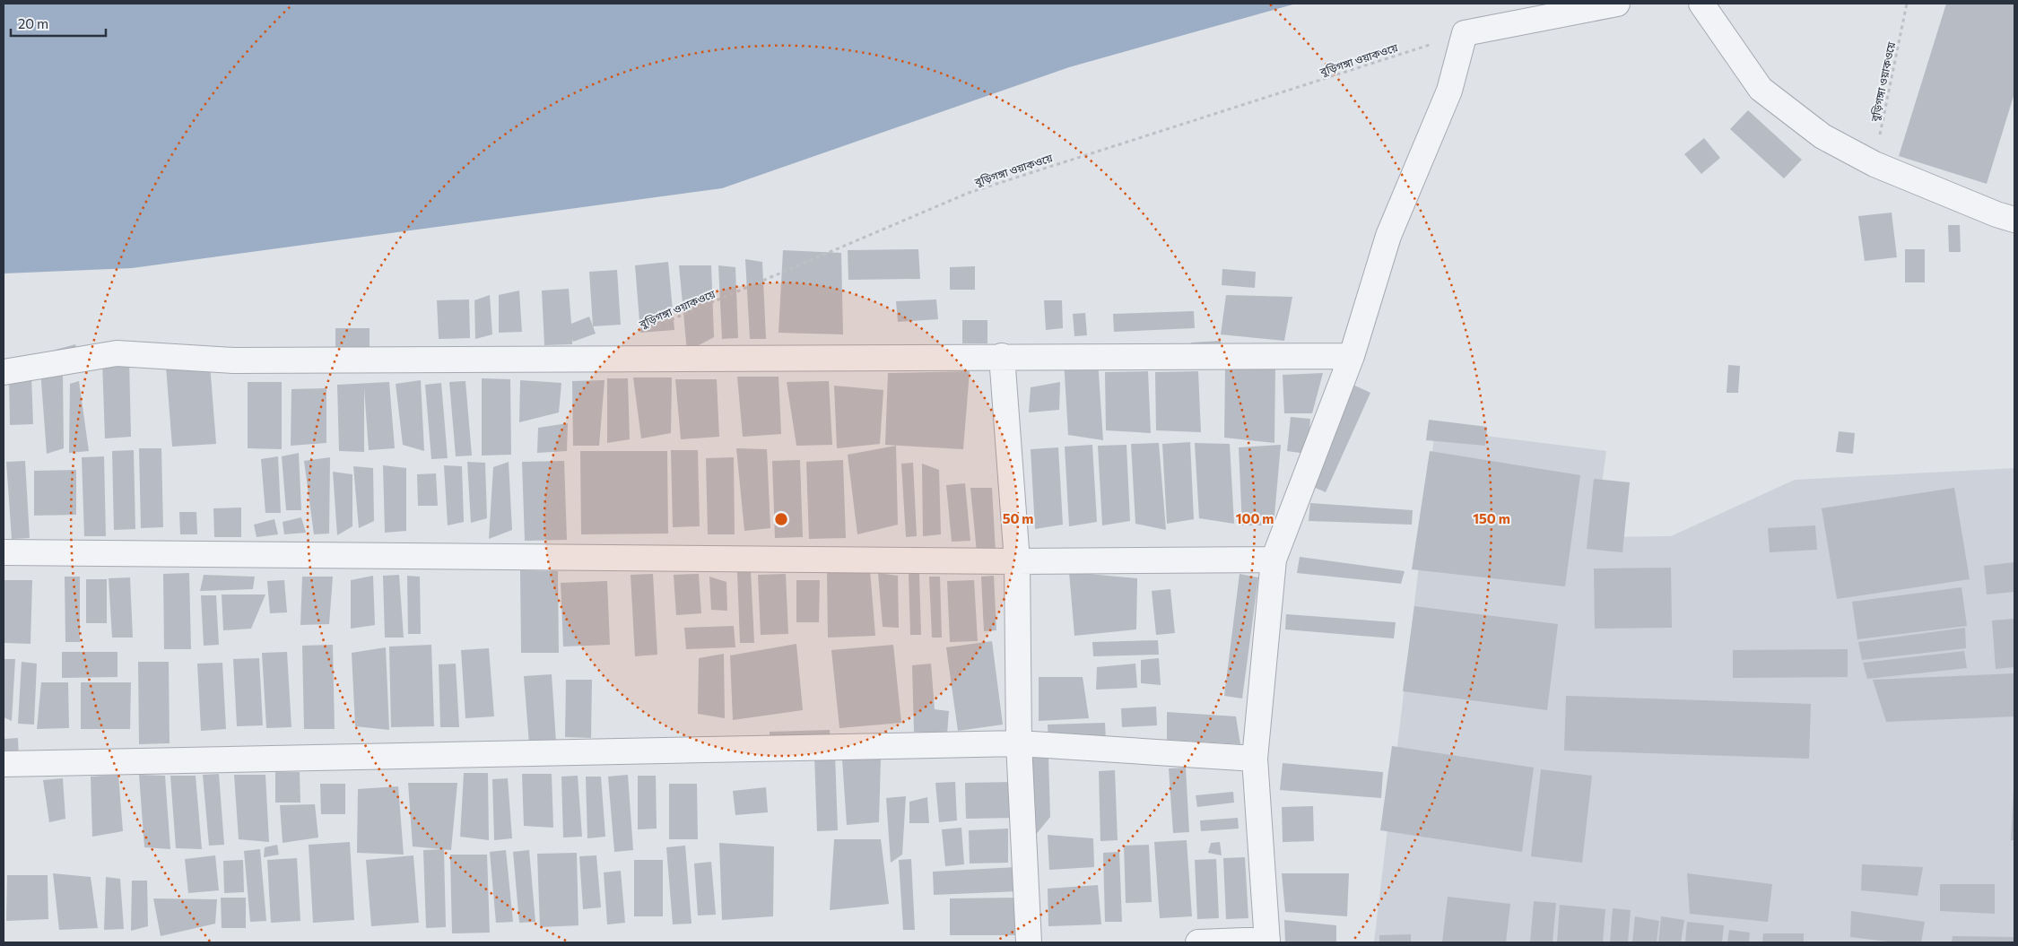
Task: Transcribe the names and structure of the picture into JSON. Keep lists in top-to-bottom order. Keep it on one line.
{"streets":{"path":["বুড়িগঙ্গা ওয়াকওয়ে"]},"scale_bar":"20 m","rings":["50 m","100 m","150 m"]}
